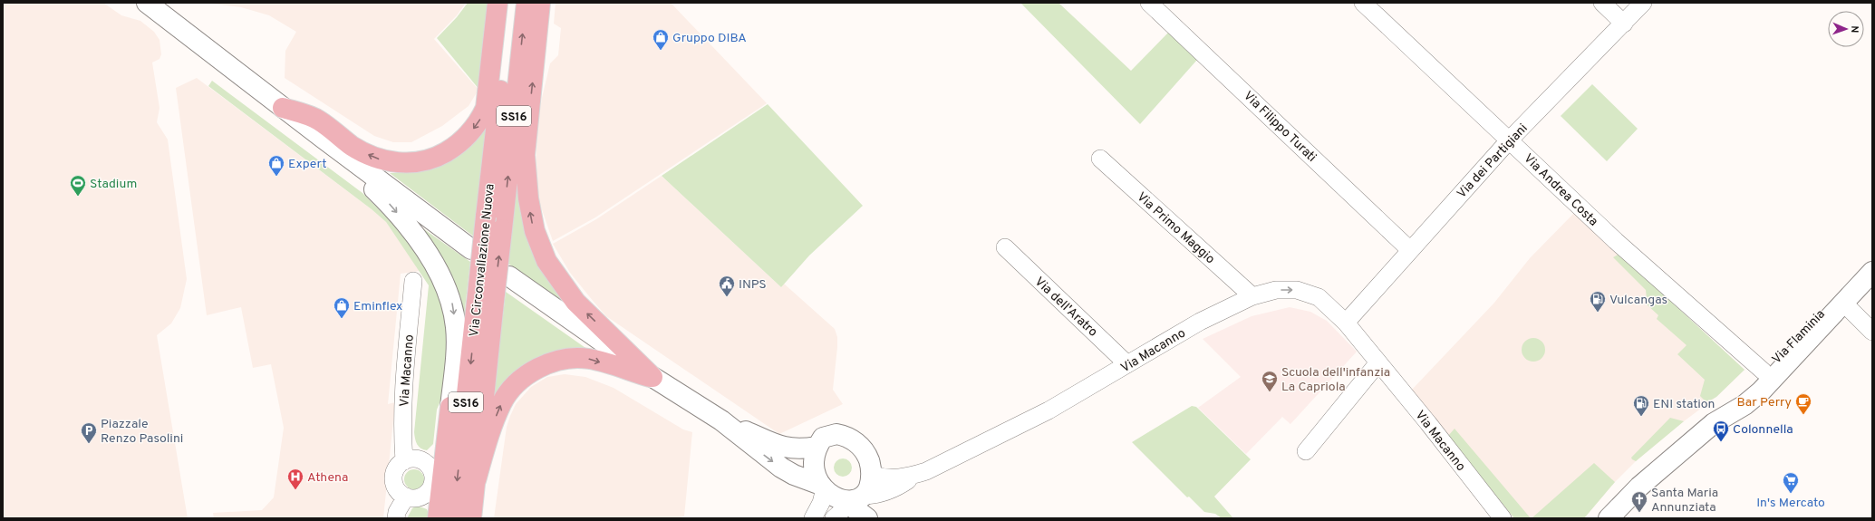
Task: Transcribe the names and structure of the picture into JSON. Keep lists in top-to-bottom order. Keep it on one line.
{"streets":{"main road":["SS16","Via Circonvallazione Nuova"],"street":["Via Filippo Turati","Via dei Partigiani","Via Andrea Costa","Via Primo Maggio","Via dell'Aratro","Via Flaminia","Via Macanno"]},"crossings":[["Via Filippo Turati","Via dei Partigiani"],["Via dei Partigiani","Via Andrea Costa"],["Via dei Partigiani","Via Macanno"],["Via Andrea Costa","Via Flaminia"],["Via Primo Maggio","Via Macanno"],["Via dell'Aratro","Via Macanno"]],"places":{"shop":["Gruppo DIBA","Expert","Eminflex"],"sports":["Stadium"],"public building":["INPS"],"fuel station":["Vulcangas","ENI station"],"school or university":["Scuola dell'infanzia La Capriola"],"cafe":["Bar Perry"],"bus stop":["Colonnella"],"parking":["Piazzale Renzo Pasolini"],"hospital":["Athena"],"supermarket":["In's Mercato"],"church":["Santa Maria Annunziata"]},"north":"right"}
